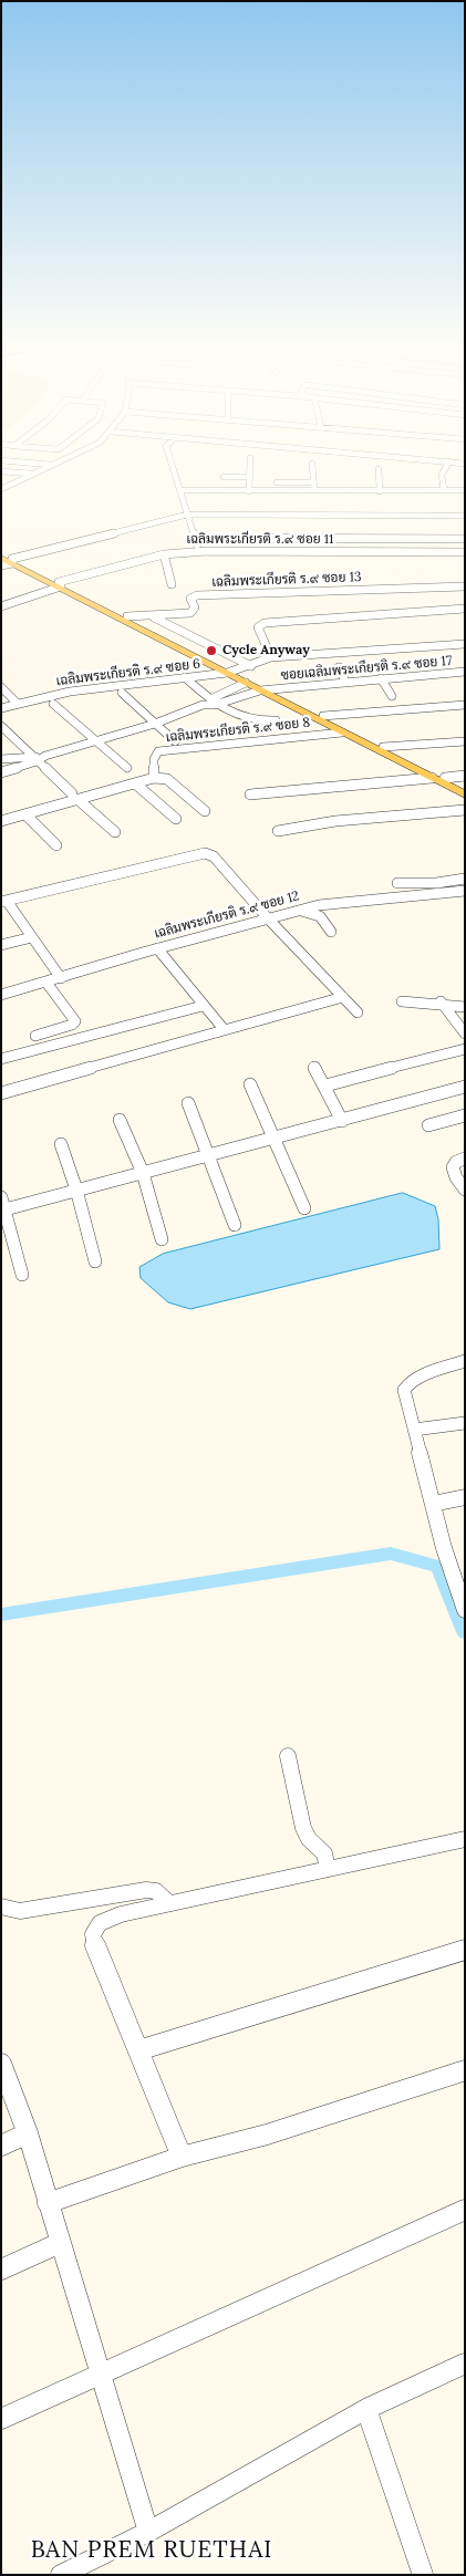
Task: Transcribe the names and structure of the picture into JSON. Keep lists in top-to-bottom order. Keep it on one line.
{"streets":{"street":["เฉลิมพระเกียรติ ร.๙ ซอย 11","เฉลิมพระเกียรติ ร.๙ ซอย 13","ซอยเฉลิมพระเกียรติ ร.๙ ซอย 17","เฉลิมพระเกียรติ ร.๙ ซอย 6","เฉลิมพระเกียรติ ร.๙ ซอย 8","เฉลิมพระเกียรติ ร.๙ ซอย 12"]},"districts":["BAN PREM RUETHAI"],"places":["Cycle Anyway"]}
